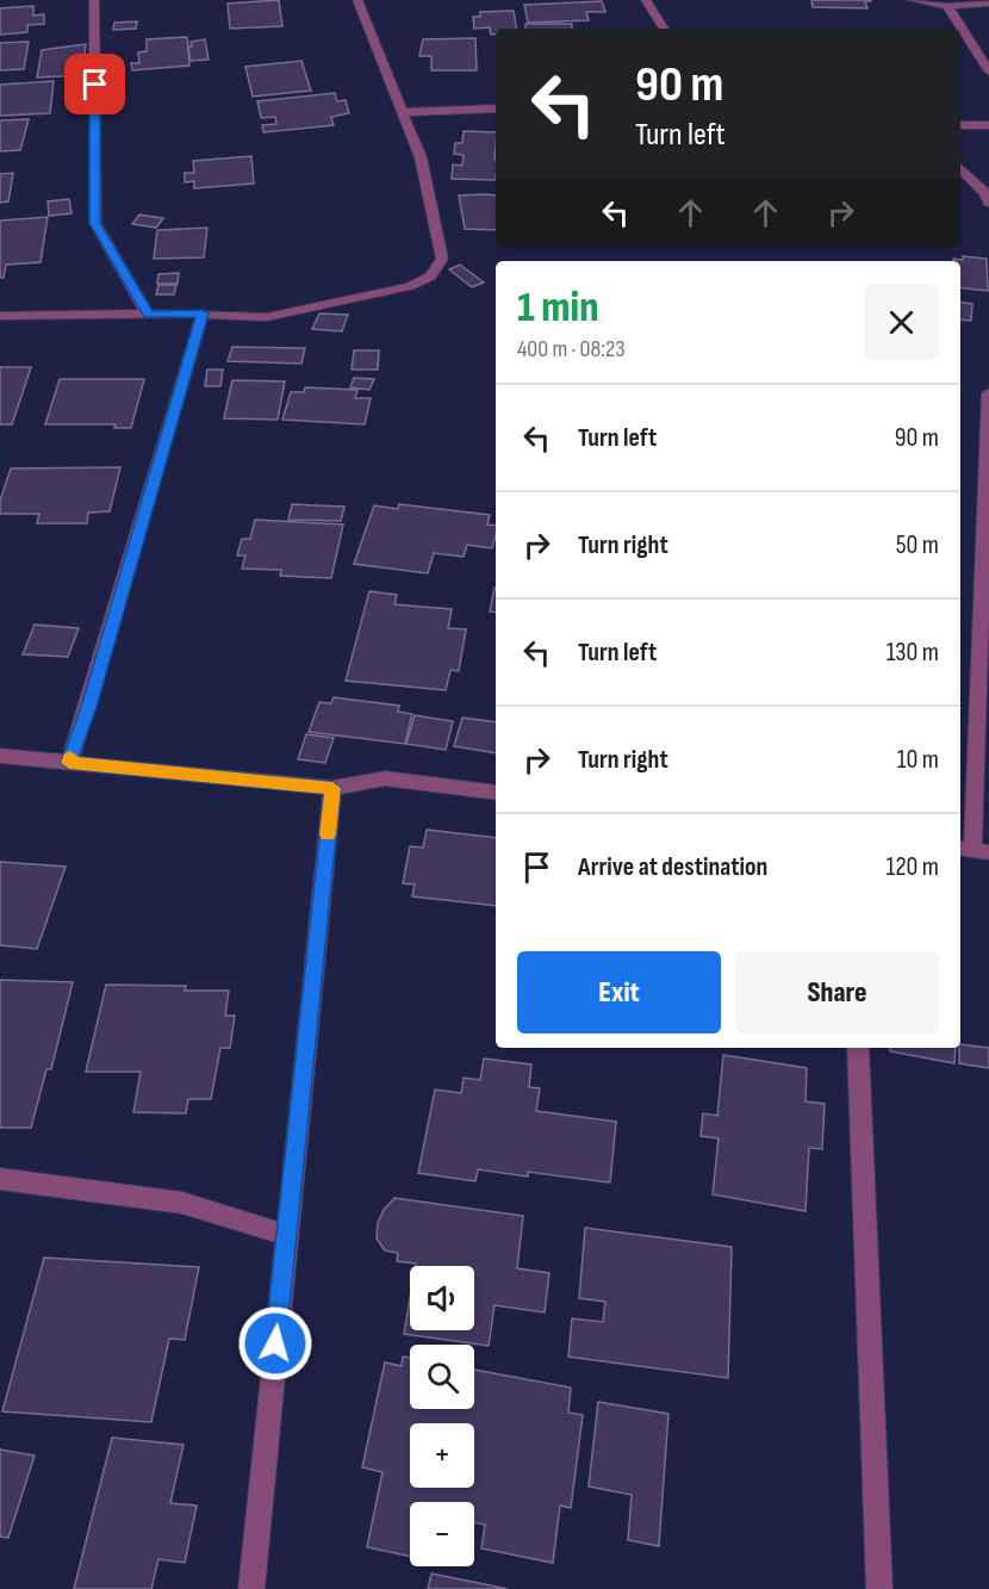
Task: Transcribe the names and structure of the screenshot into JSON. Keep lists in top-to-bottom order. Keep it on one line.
{"page":{"turn":["90 m","Turn left"],"heading":["1 min","400 m · 08:23"],"list":[{"name":"Turn left","value":"90 m"},{"name":"Turn right","value":"50 m"},{"name":"Turn left","value":"130 m"},{"name":"Turn right","value":"10 m"},{"name":"Arrive at destination","value":"120 m"}],"buttons":["Exit","Share"],"map_buttons":["+","−"]}}
